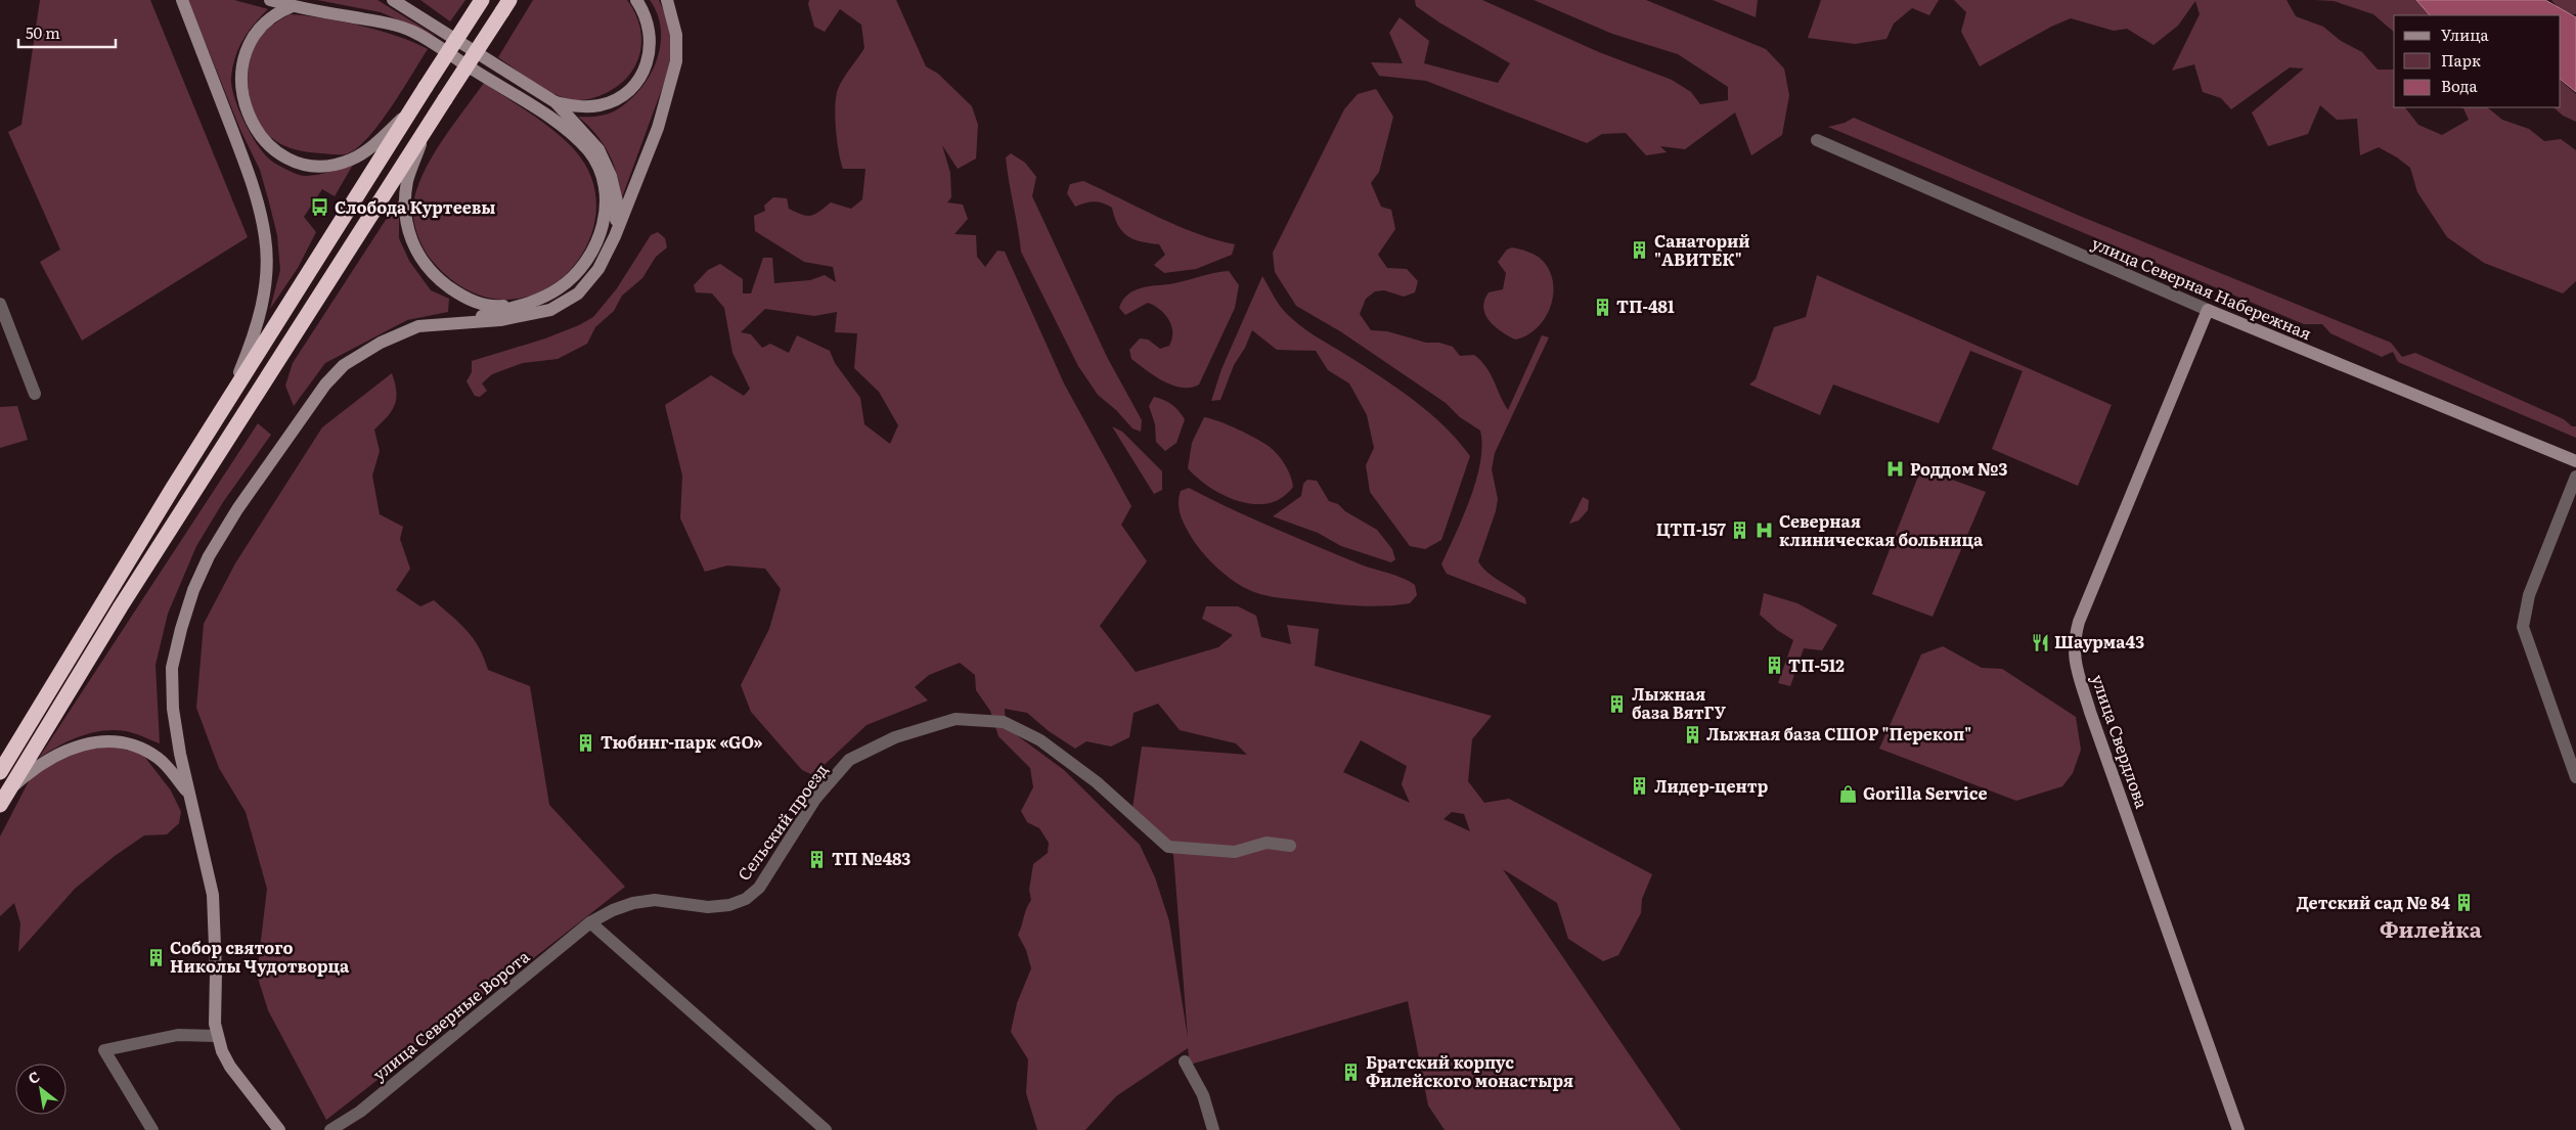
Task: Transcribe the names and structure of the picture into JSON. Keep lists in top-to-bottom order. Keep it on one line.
{"streets":{"street":["улица Северная Набережная","улица Свердлова","Сельский проезд","улица Северные Ворота"]},"crossings":[["улица Северная Набережная","улица Свердлова"],["Сельский проезд","улица Северные Ворота"]],"districts":["Филейка"],"places":{"bus stop":["Слобода Куртеевы"],"building":["Санаторий \"АВИТЕК\"","ТП-481","ЦТП-157","ТП-512","Лыжная база ВятГУ","Лыжная база СШОР \"Перекоп\"","Тюбинг-парк «GO»","Лидер-центр","ТП №483","Детский сад № 84","Собор святого Николы Чудотворца","Братский корпус Филейского монастыря"],"hospital":["Роддом №3","Северная клиническая больница"],"restaurant":["Шаурма43"],"shop":["Gorilla Service"]},"legend":["Улица","Парк","Вода"],"scale_bar":"50 m","north":"top left"}
